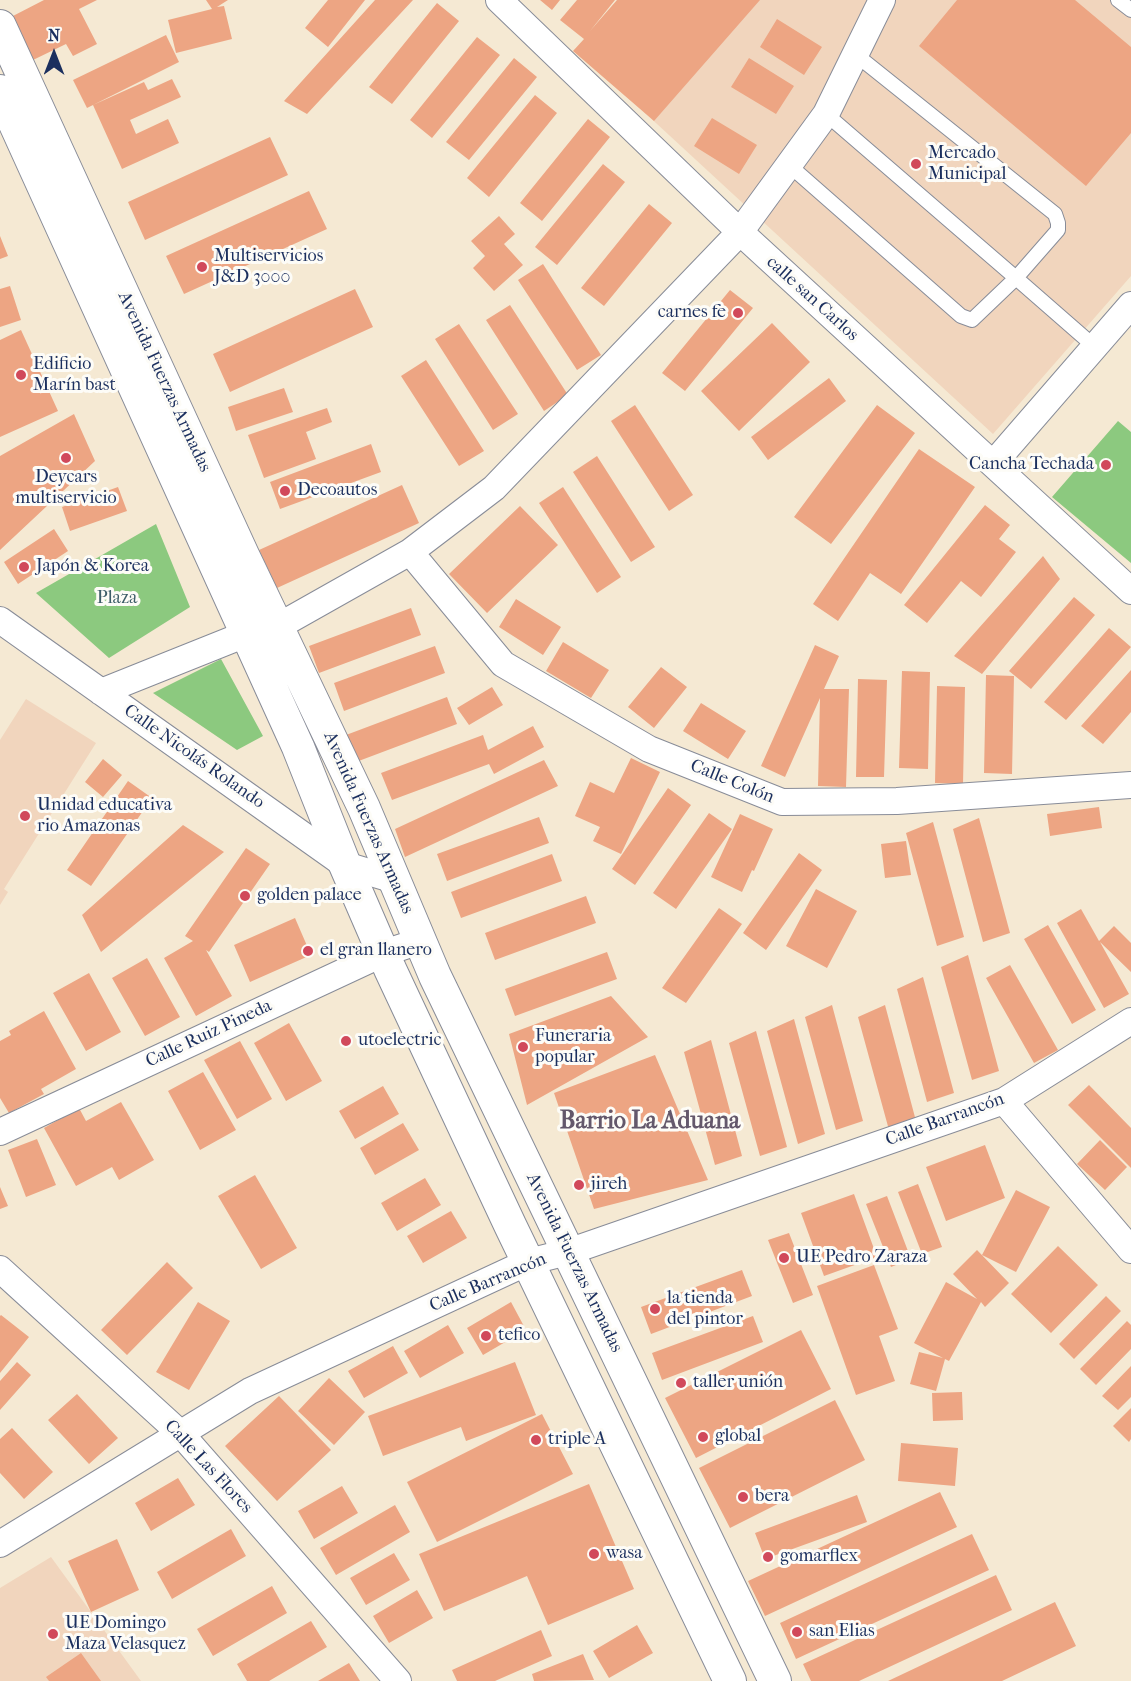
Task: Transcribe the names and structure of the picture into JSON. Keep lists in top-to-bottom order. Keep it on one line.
{"streets":{"street":["calle san Carlos","Avenida Fuerzas Armadas","Calle Nicolás Rolando","Calle Colón","Calle Ruiz Pineda","Calle Barrancón","Calle Las Flores"]},"crossings":[["Avenida Fuerzas Armadas","Calle Nicolás Rolando"],["Avenida Fuerzas Armadas","Calle Ruiz Pineda"],["Avenida Fuerzas Armadas","Calle Barrancón"],["Calle Barrancón","Calle Las Flores"]],"districts":["Barrio La Aduana"],"parks":["Plaza"],"places":["Mercado Municipal","Multiservicios J&D 3000","carnes fe","Edificio Marín bast","Deycars multiservicio","Cancha Techada","Decoautos","Japón & Korea","Unidad educativa rio Amazonas","golden palace","el gran llanero","utoelectric","Funeraria popular","jireh","UE Pedro Zaraza","la tienda del pintor","tefico","taller unión","global","triple A","bera","wasa","gomarflex","san Elias","UE Domingo Maza Velasquez"],"north":"top"}
